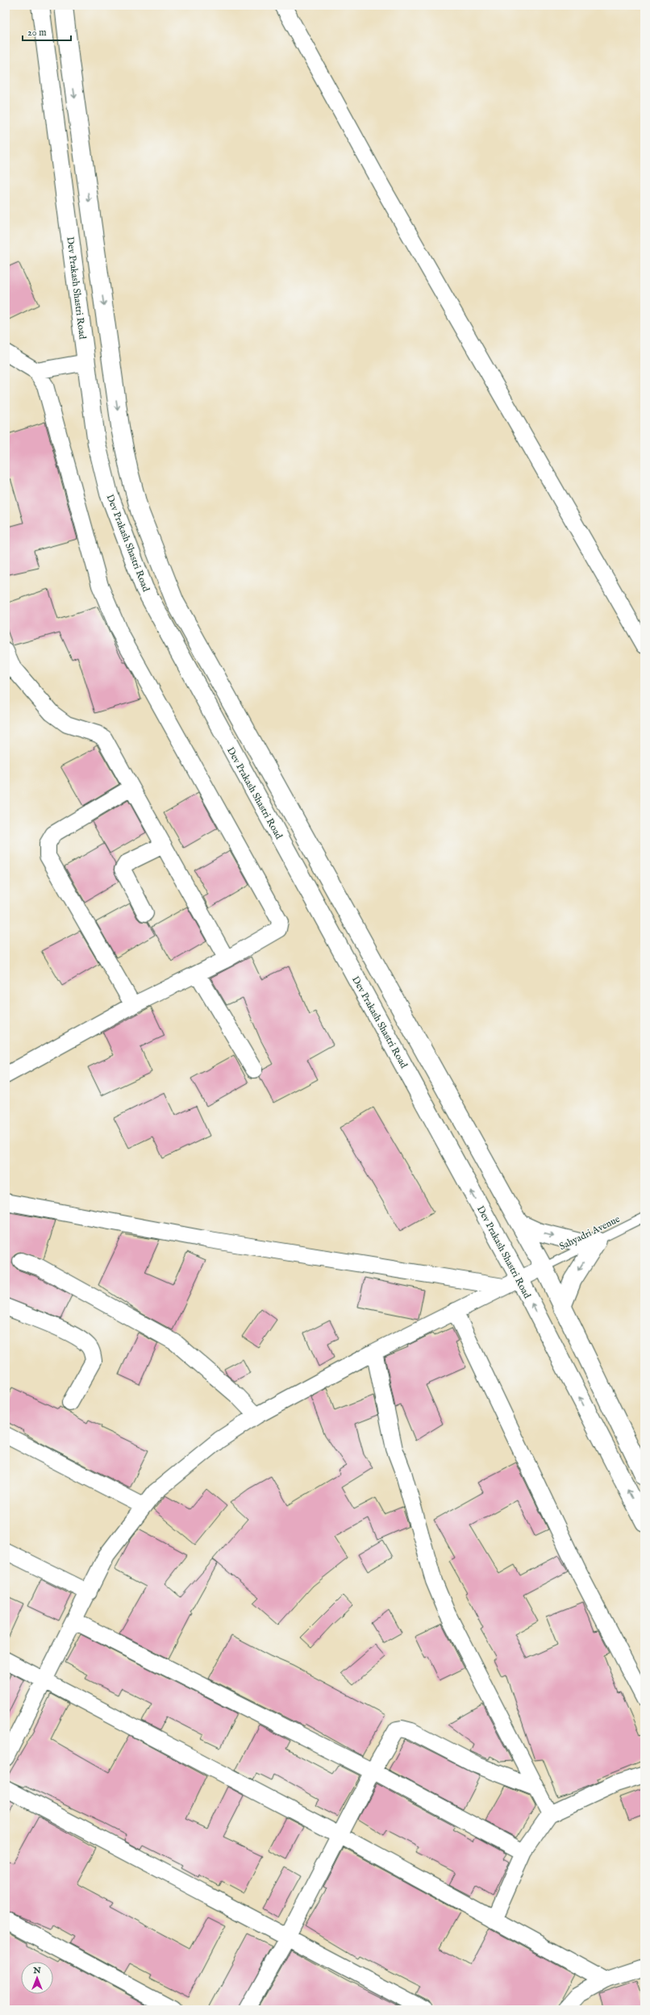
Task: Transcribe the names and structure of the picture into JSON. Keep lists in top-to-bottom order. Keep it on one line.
{"streets":{"street":["Dev Prakash Shastri Road"],"lane":["Sahyadri Avenue"]},"scale_bar":"20 m","north":"top"}
